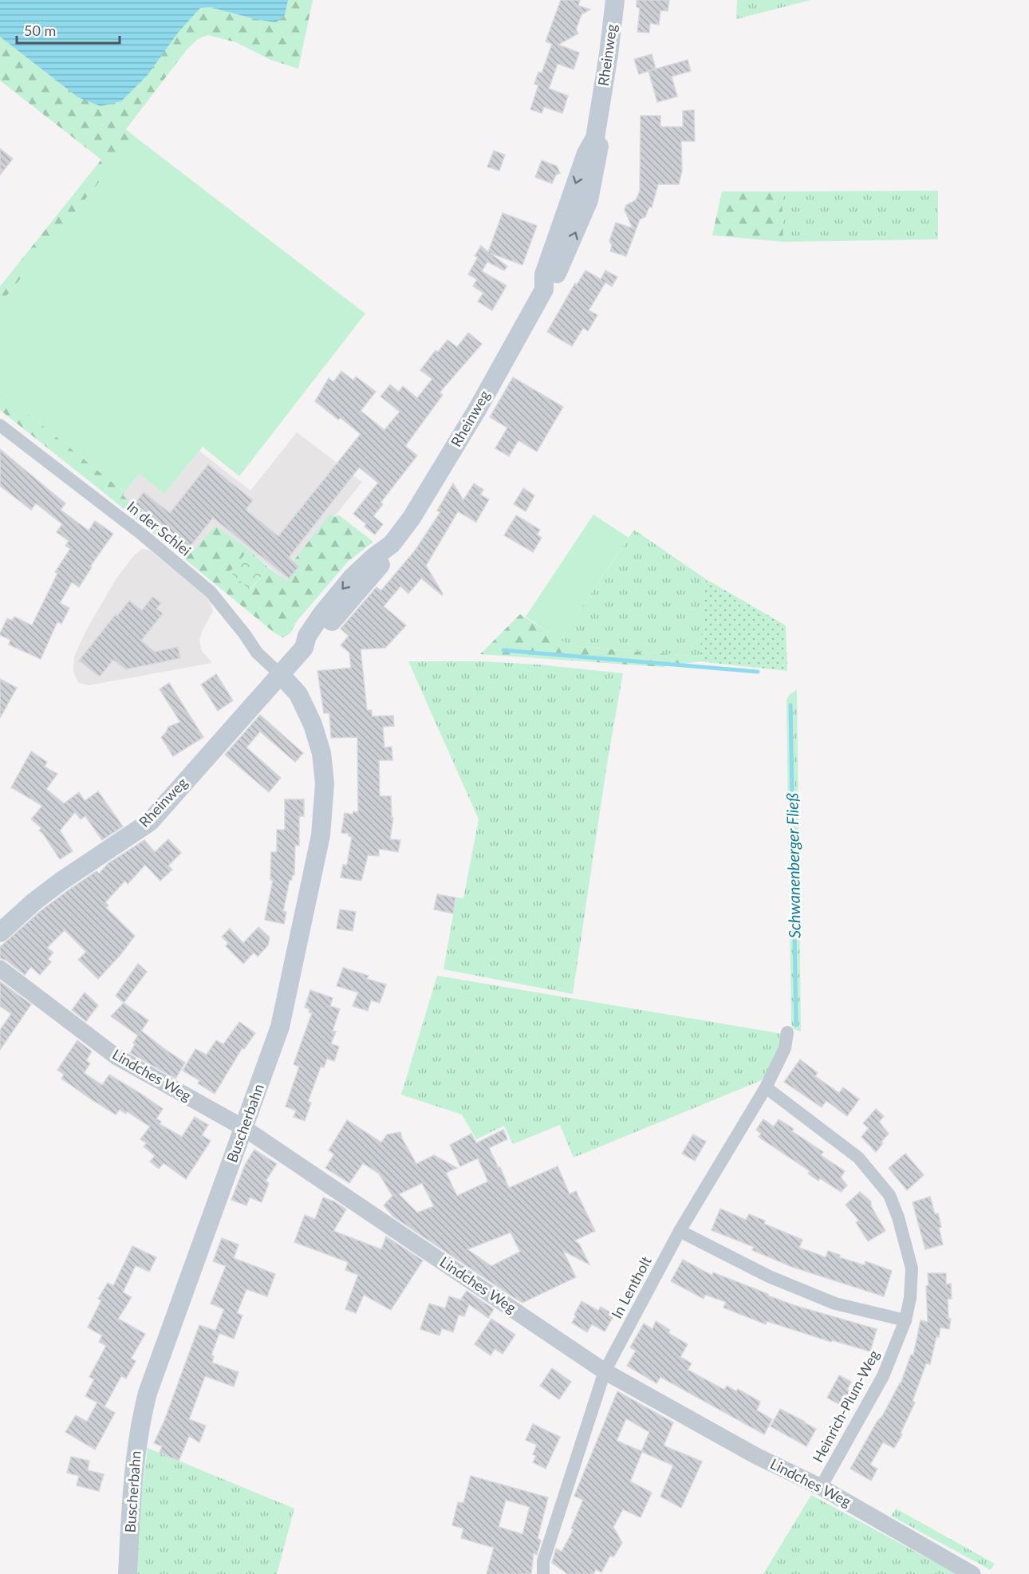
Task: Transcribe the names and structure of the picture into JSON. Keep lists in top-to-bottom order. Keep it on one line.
{"streets":{"main road":["Rheinweg","Buscherbahn"],"street":["In der Schlei","Lindches Weg","In Lentholt","Heinrich-Plum-Weg"]},"crossings":[["Rheinweg","In der Schlei"],["Rheinweg","Buscherbahn"],["In der Schlei","Buscherbahn"],["Lindches Weg","Buscherbahn"],["Lindches Weg","In Lentholt"],["Lindches Weg","Heinrich-Plum-Weg"],["In Lentholt","Heinrich-Plum-Weg"]],"water":["Schwanenberger Fließ"],"scale_bar":"50 m"}
